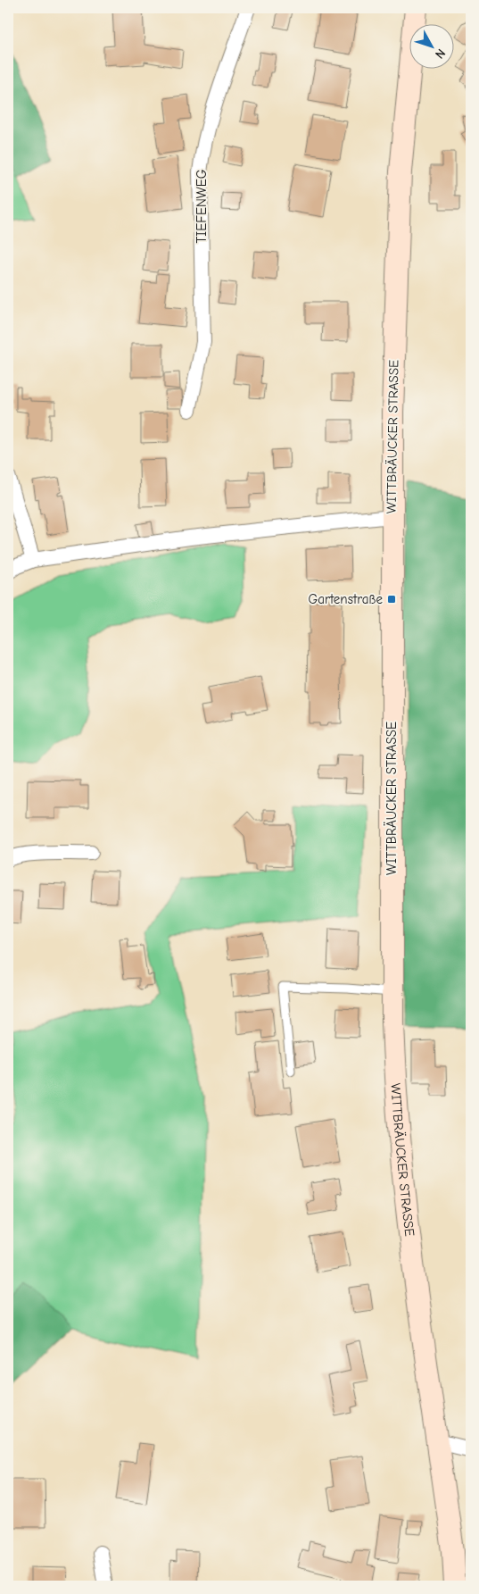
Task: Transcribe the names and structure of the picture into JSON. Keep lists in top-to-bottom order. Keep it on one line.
{"streets":{"main road":["WITTBRÄUCKER STRASSE"],"street":["TIEFENWEG"]},"places":{"transit":["Gartenstraße"]},"north":"bottom right"}
